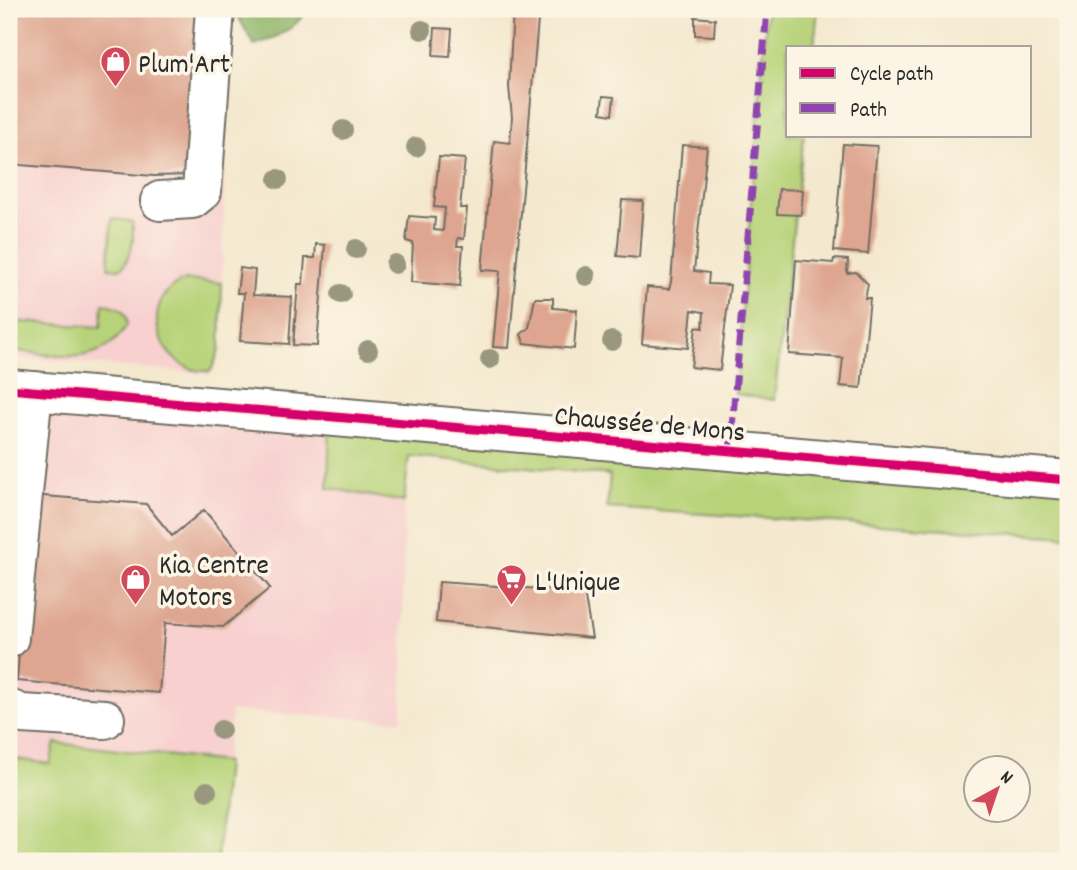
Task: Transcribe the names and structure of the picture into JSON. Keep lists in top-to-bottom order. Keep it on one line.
{"streets":{"main road":["Chaussée de Mons"]},"places":{"shop":["Plum'Art","Kia Centre Motors"],"supermarket":["L'Unique"]},"legend":["Cycle path","Path"],"north":"top right"}
